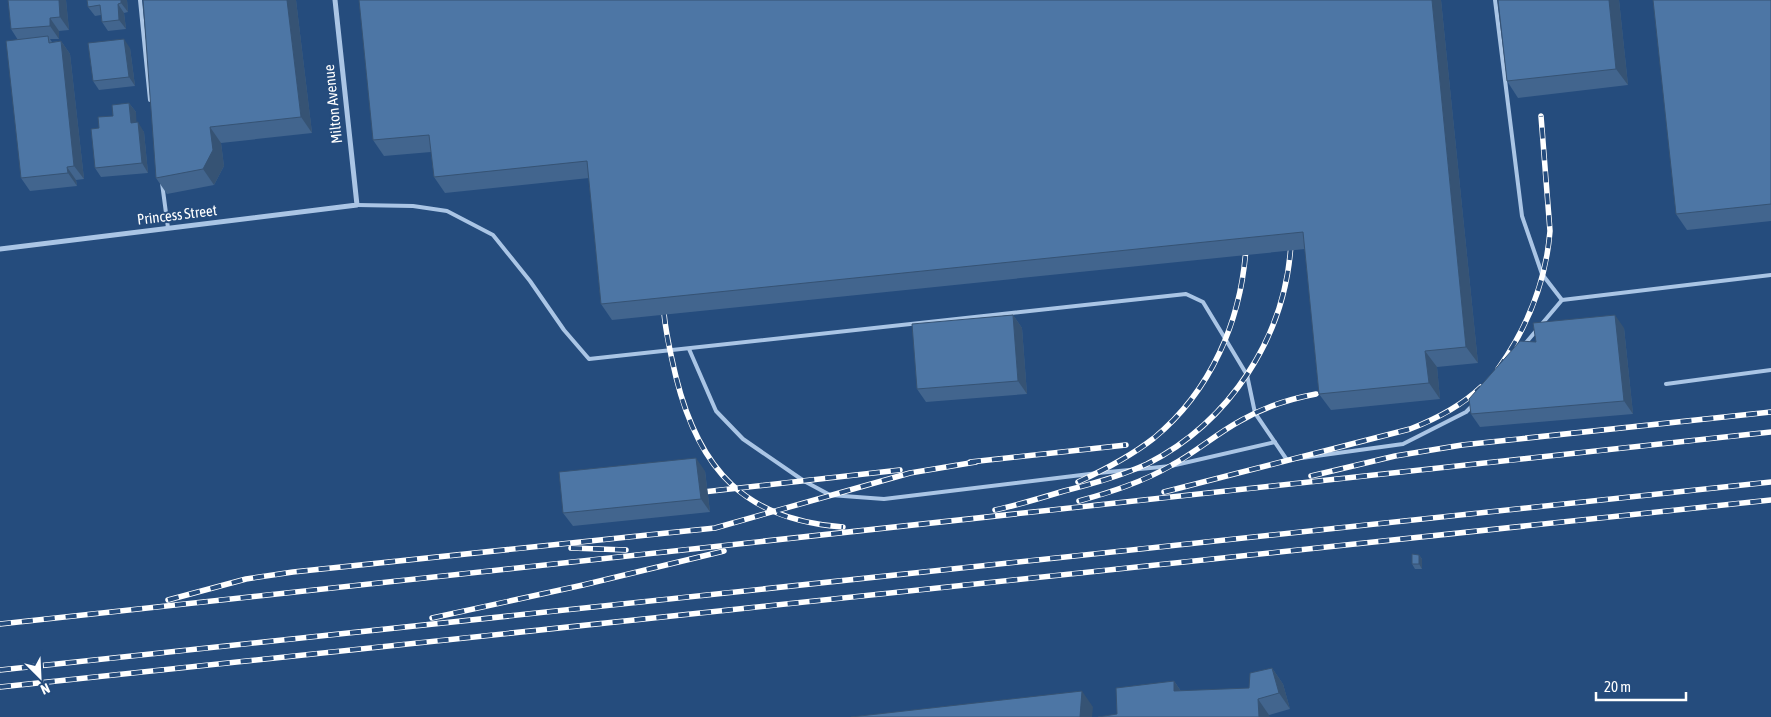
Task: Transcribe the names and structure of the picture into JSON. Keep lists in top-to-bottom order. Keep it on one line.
{"streets":{"street":["Milton Avenue","Princess Street"]},"crossings":[["Milton Avenue","Princess Street"]],"scale_bar":"20 m","north":"bottom right"}
